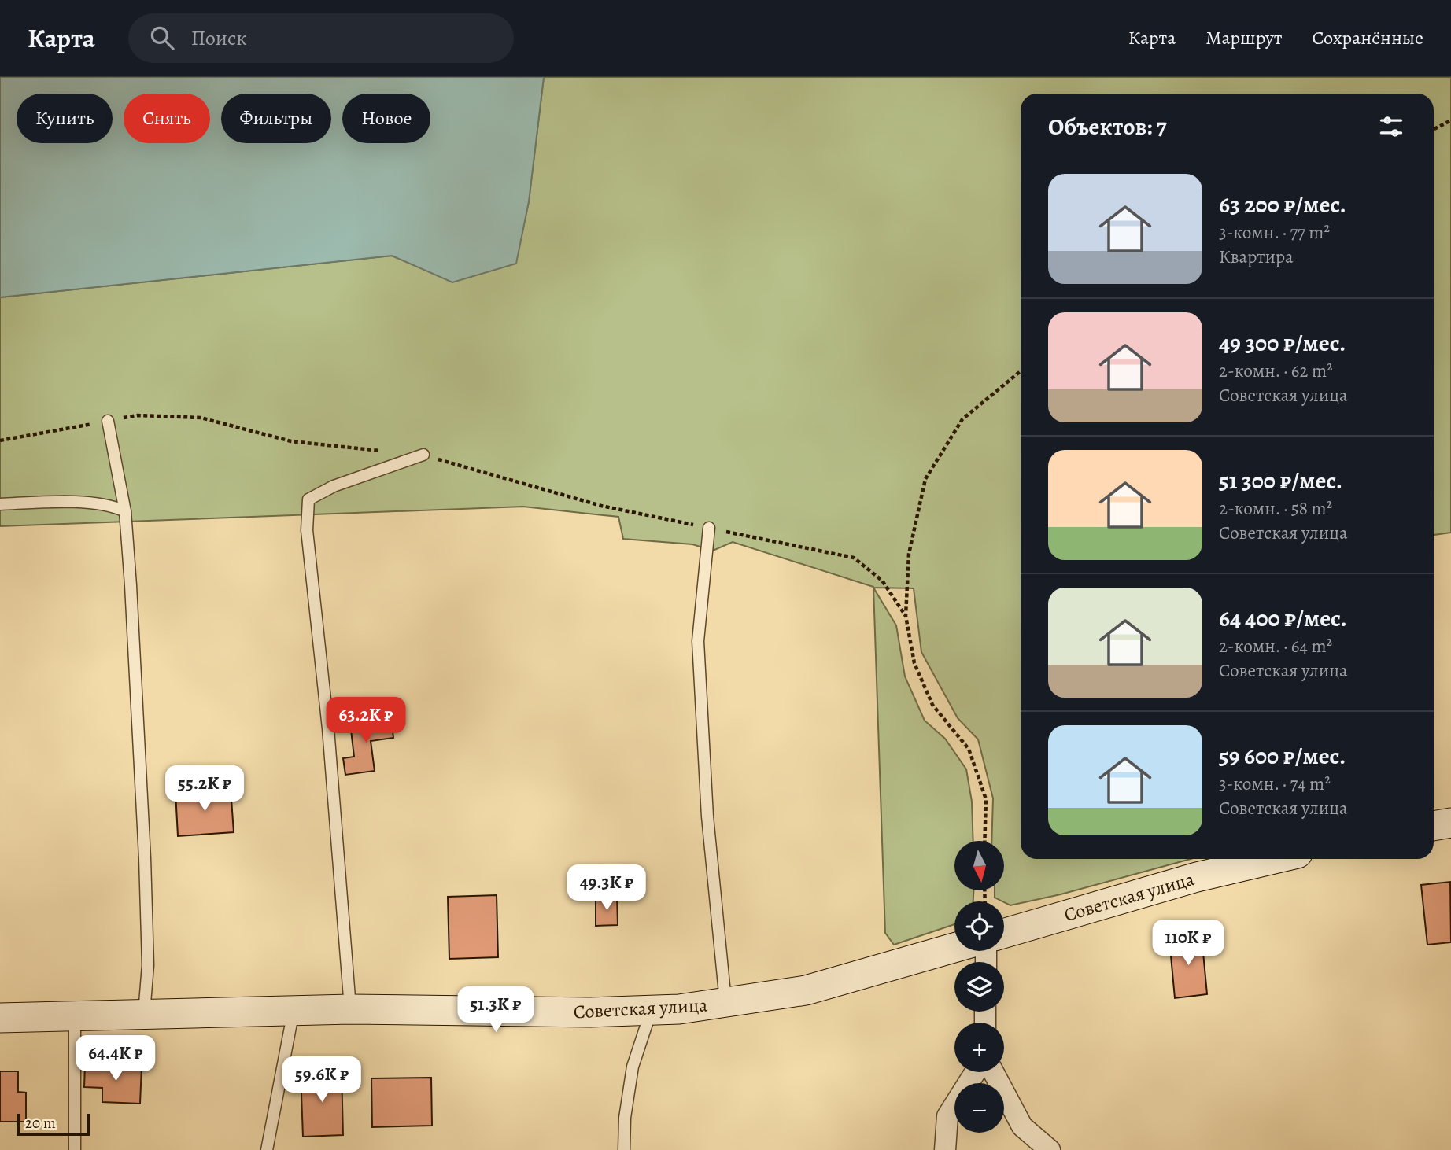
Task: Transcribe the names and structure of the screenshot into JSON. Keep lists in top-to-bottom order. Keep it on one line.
{"streets":{"street":["Советская улица"]},"scale_bar":"20 m","north":"bottom","page":{"header":"Карта","search":"Поиск","nav":["Карта","Маршрут","Сохранённые"],"chip":["Купить","Снять","Фильтры","Новое"],"heading":"Объектов: 7","list":[{"name":"63 200 ₽/мес.","note":"3-комн. · 77 m² · Квартира"},{"name":"49 300 ₽/мес.","note":"2-комн. · 62 m² · Советская улица"},{"name":"51 300 ₽/мес.","note":"2-комн. · 58 m² · Советская улица"},{"name":"64 400 ₽/мес.","note":"2-комн. · 64 m² · Советская улица"},{"name":"59 600 ₽/мес.","note":"3-комн. · 74 m² · Советская улица"}],"price":["63.2K ₽","55.2K ₽","49.3K ₽","110K ₽","51.3K ₽","64.4K ₽","59.6K ₽"],"map_buttons":["+","−"],"scale":"20 m"}}
